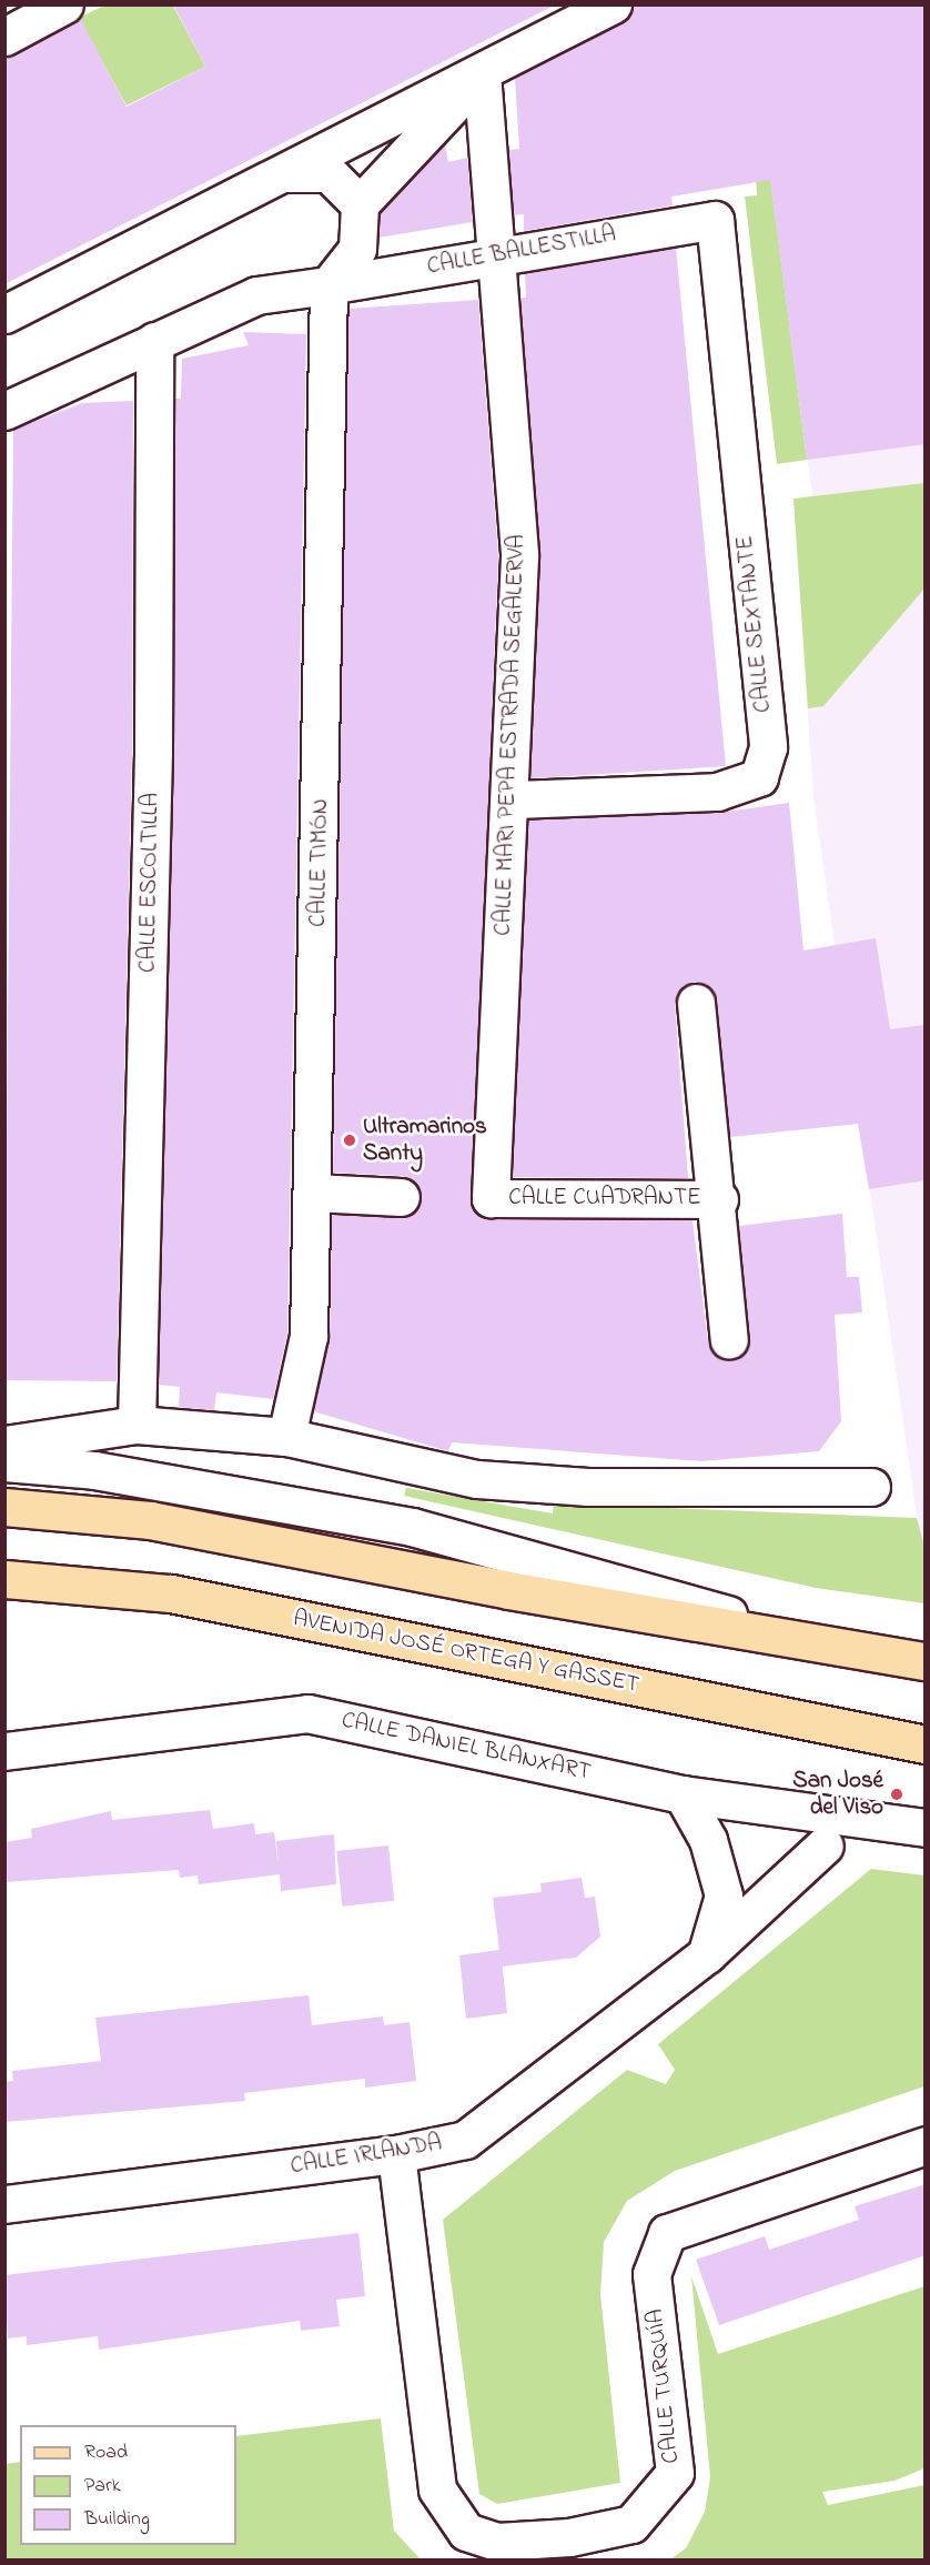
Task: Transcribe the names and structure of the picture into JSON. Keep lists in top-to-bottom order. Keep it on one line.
{"streets":{"main road":["AVENIDA JOSÉ ORTEGA Y GASSET"],"street":["CALLE BALLESTILLA","CALLE SEXTANTE","CALLE MARI PEPA ESTRADA SEGALERVA","CALLE TIMÓN","CALLE ESCOLTILLA","CALLE CUADRANTE","CALLE DANIEL BLANXART","CALLE IRLANDA","CALLE TURQUÍA"]},"crossings":[["CALLE BALLESTILLA","CALLE SEXTANTE"],["CALLE BALLESTILLA","CALLE MARI PEPA ESTRADA SEGALERVA"],["CALLE BALLESTILLA","CALLE TIMÓN"],["CALLE BALLESTILLA","CALLE ESCOLTILLA"],["CALLE SEXTANTE","CALLE MARI PEPA ESTRADA SEGALERVA"],["CALLE MARI PEPA ESTRADA SEGALERVA","CALLE CUADRANTE"],["CALLE IRLANDA","CALLE TURQUÍA"]],"places":["Ultramarinos Santy","San José del Viso"],"legend":["Road","Park","Building"]}
